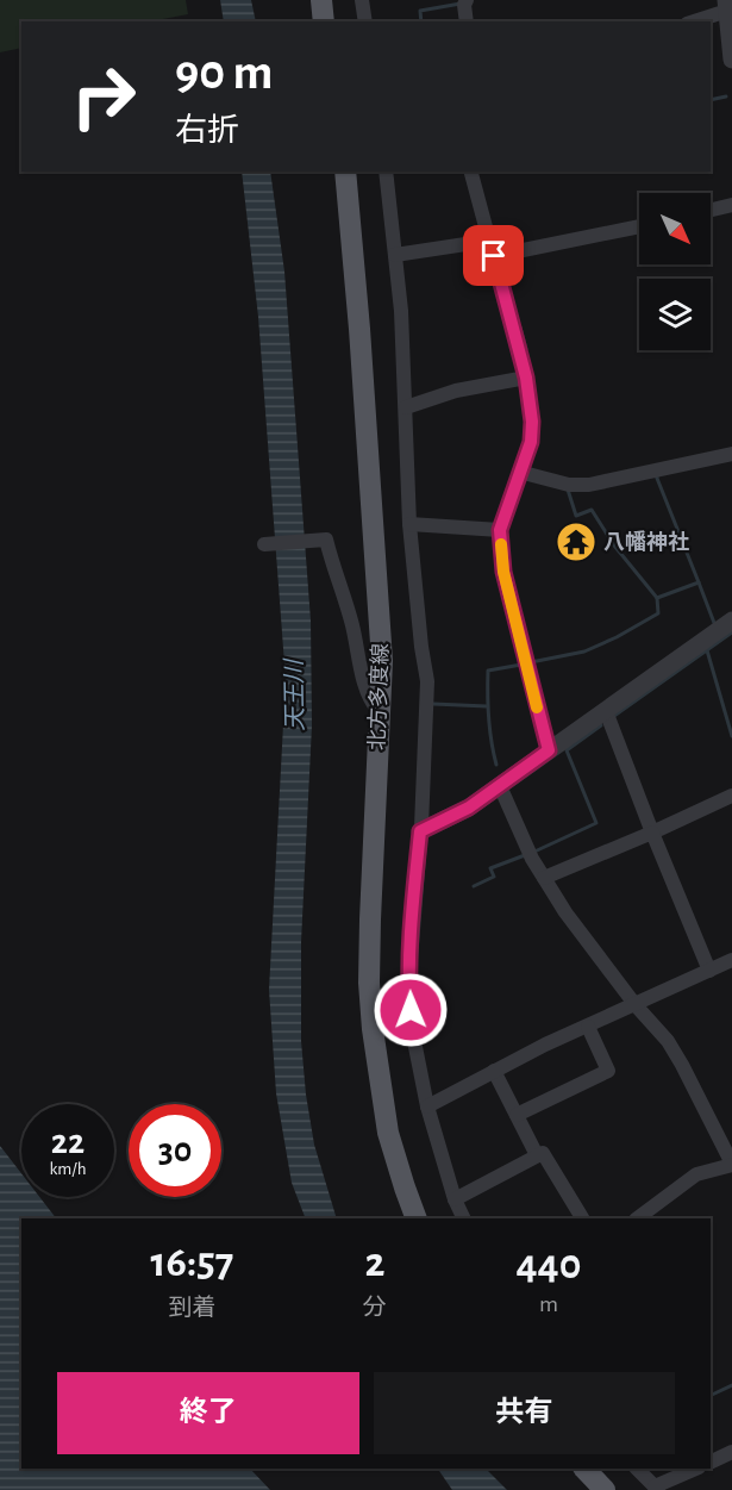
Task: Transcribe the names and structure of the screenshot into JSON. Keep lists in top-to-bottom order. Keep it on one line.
{"streets":{"main road":["北方多度線"]},"water":["天王川"],"places":{"temple":["八幡神社"]},"north":"bottom right","page":{"turn":["90 m","右折"],"speed":"22 km/h","limit":"30","eta":["16:57","到着","2","分","440","m"],"buttons":["終了","共有"]}}
